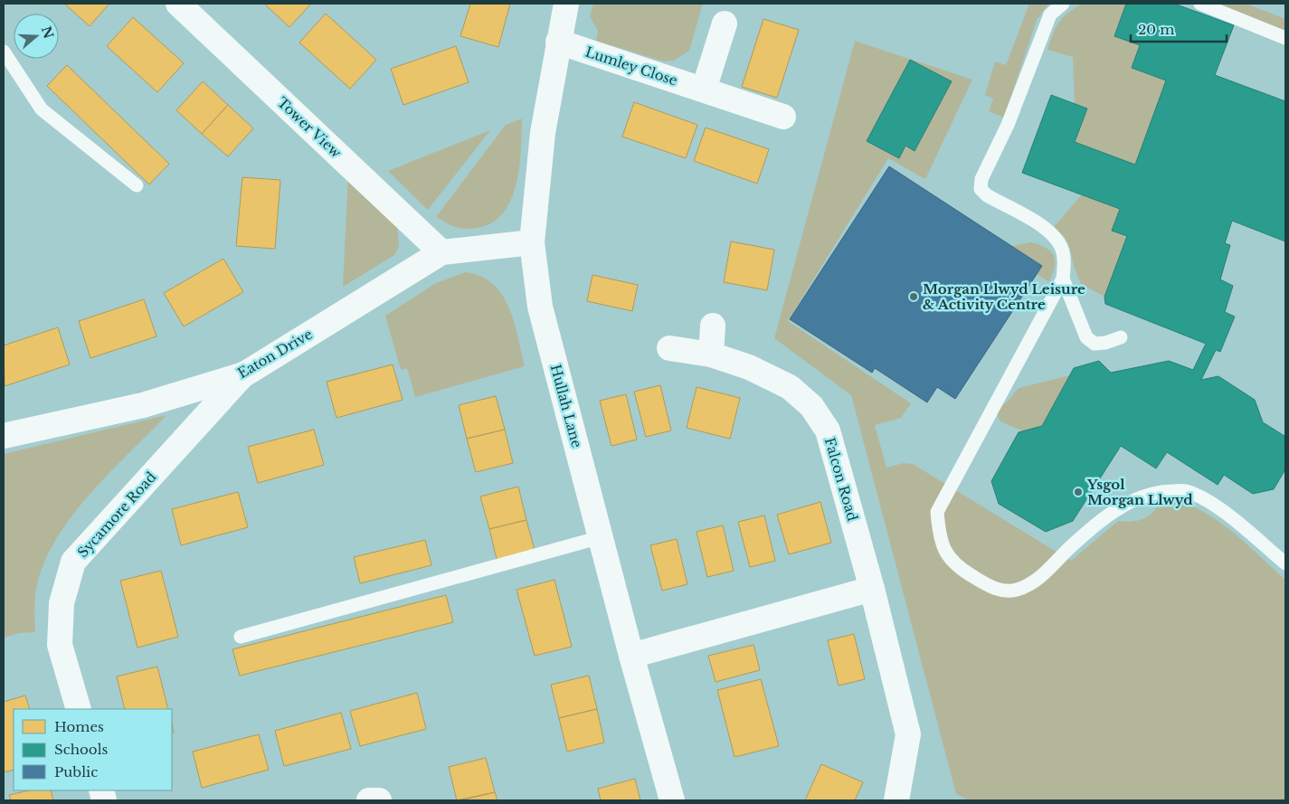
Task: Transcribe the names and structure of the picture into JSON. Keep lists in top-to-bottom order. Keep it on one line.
{"streets":{"street":["Lumley Close","Tower View","Eaton Drive","Hullah Lane","Falcon Road","Sycamore Road"]},"crossings":[["Lumley Close","Hullah Lane"],["Tower View","Eaton Drive"],["Eaton Drive","Hullah Lane"],["Eaton Drive","Sycamore Road"]],"places":["Morgan Llwyd Leisure & Activity Centre","Ysgol Morgan Llwyd"],"legend":["Homes","Schools","Public"],"scale_bar":"20 m","north":"right"}
